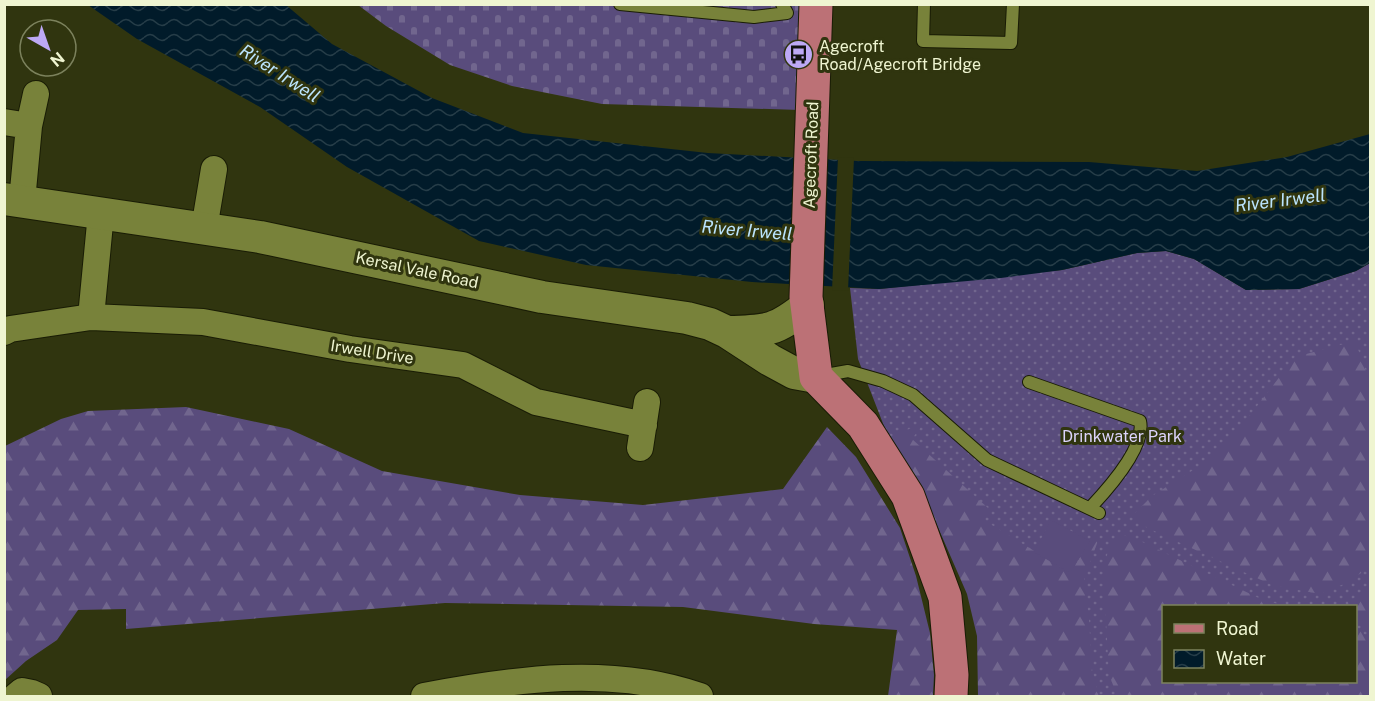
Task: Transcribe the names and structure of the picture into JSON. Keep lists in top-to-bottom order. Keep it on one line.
{"streets":{"main road":["Agecroft Road"],"street":["Kersal Vale Road","Irwell Drive"]},"crossings":[["Agecroft Road","Kersal Vale Road"]],"water":["River Irwell"],"parks":["Drinkwater Park"],"places":{"bus stop":["Agecroft Road/Agecroft Bridge"]},"legend":["Road","Water"],"north":"bottom right"}
